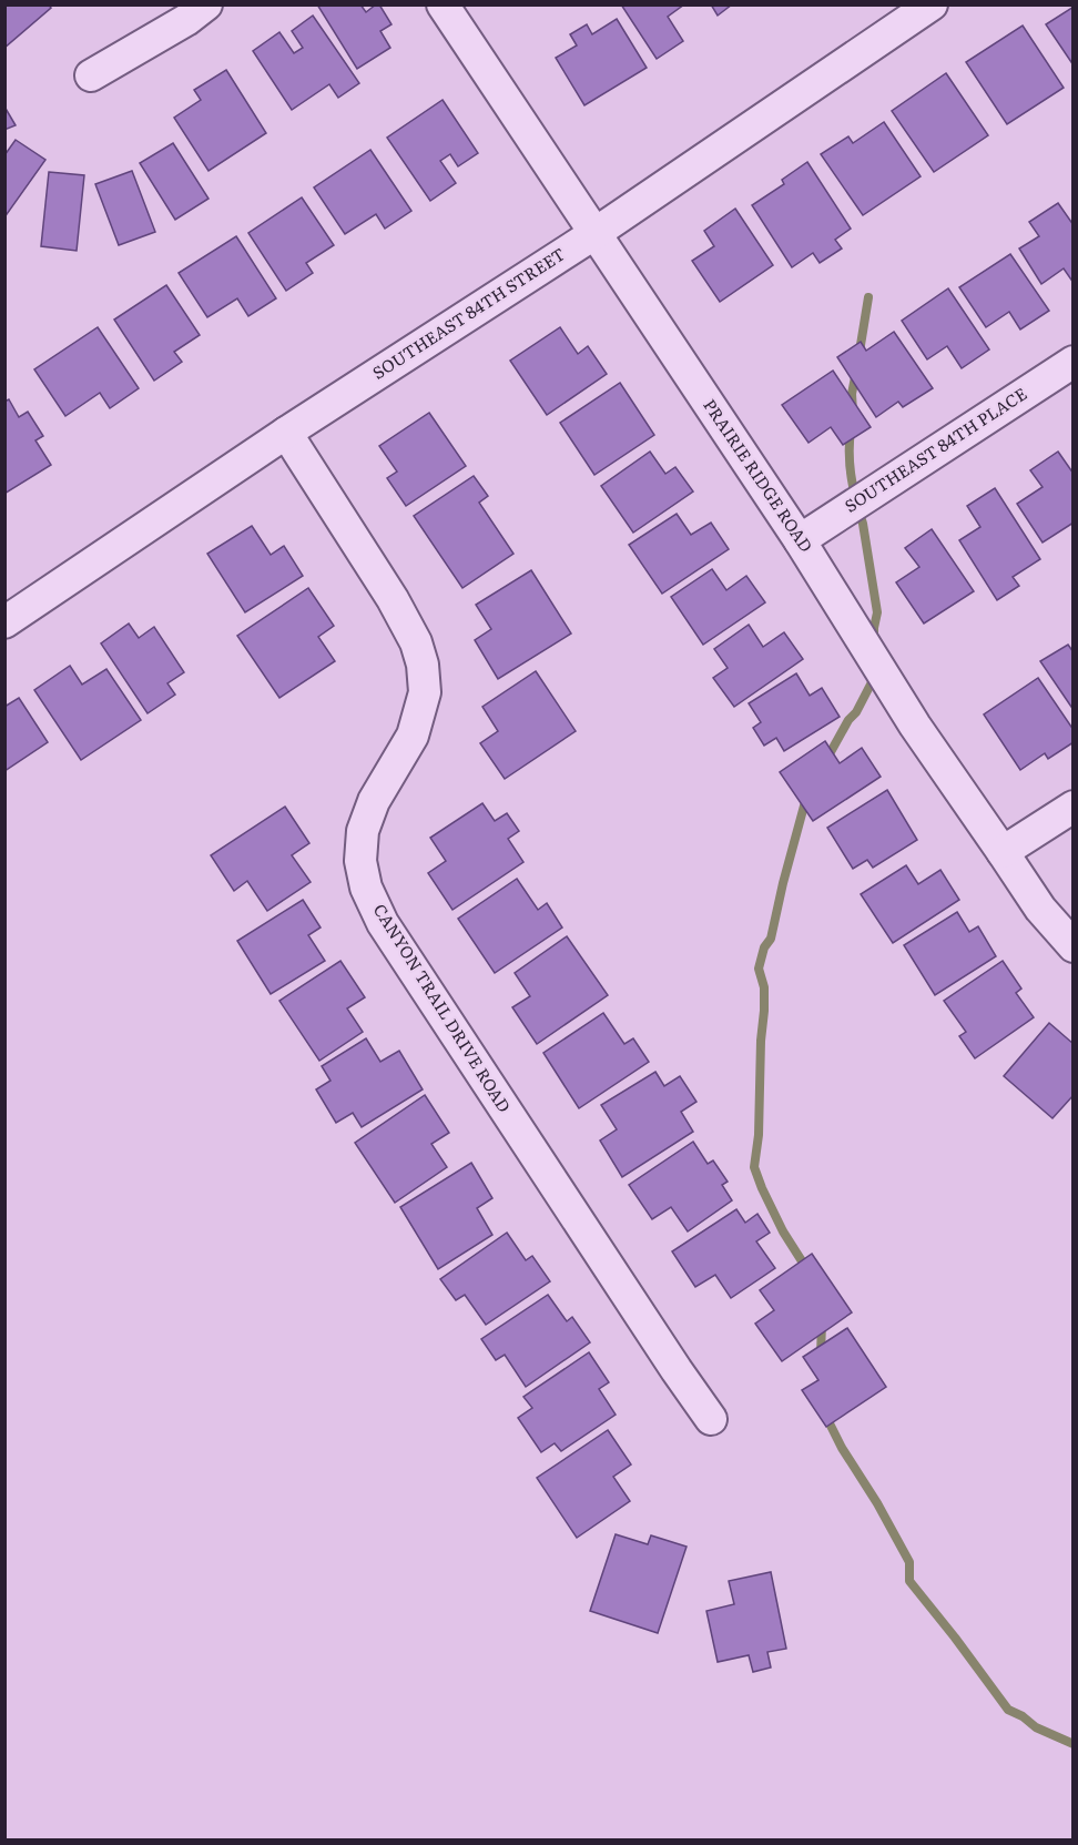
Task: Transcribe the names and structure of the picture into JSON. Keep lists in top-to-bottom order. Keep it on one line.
{"streets":{"street":["SOUTHEAST 84TH STREET","SOUTHEAST 84TH PLACE","PRAIRIE RIDGE ROAD","CANYON TRAIL DRIVE ROAD"]},"crossings":[["SOUTHEAST 84TH STREET","PRAIRIE RIDGE ROAD"],["SOUTHEAST 84TH STREET","CANYON TRAIL DRIVE ROAD"],["SOUTHEAST 84TH PLACE","PRAIRIE RIDGE ROAD"]]}
